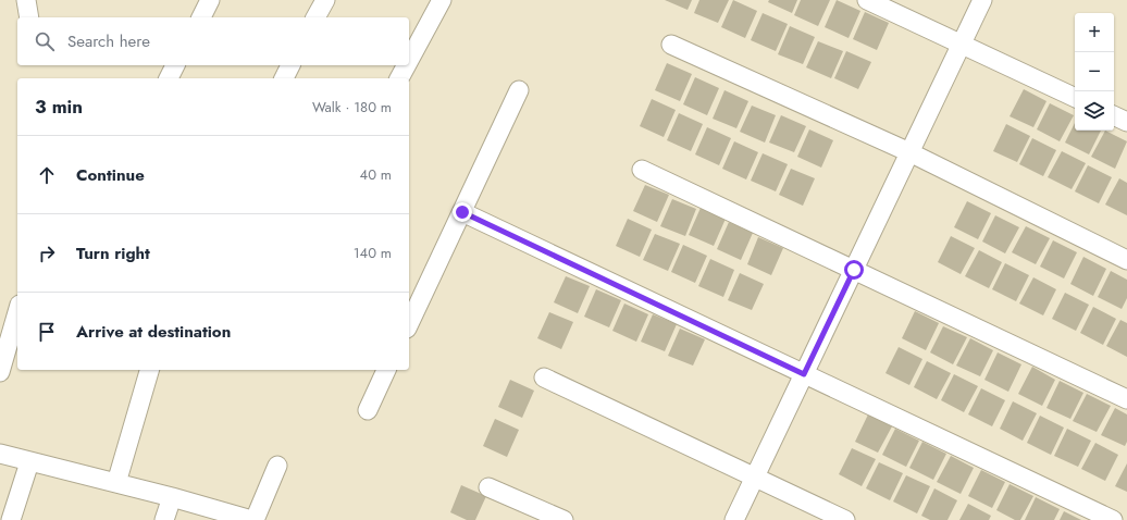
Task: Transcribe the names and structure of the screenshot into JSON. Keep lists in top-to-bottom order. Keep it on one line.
{"page":{"map_buttons":["+","−"],"search":"Search here","heading":["3 min","Walk · 180 m"],"list":[["Continue","40 m"],["Turn right","140 m"],"Arrive at destination"]}}
